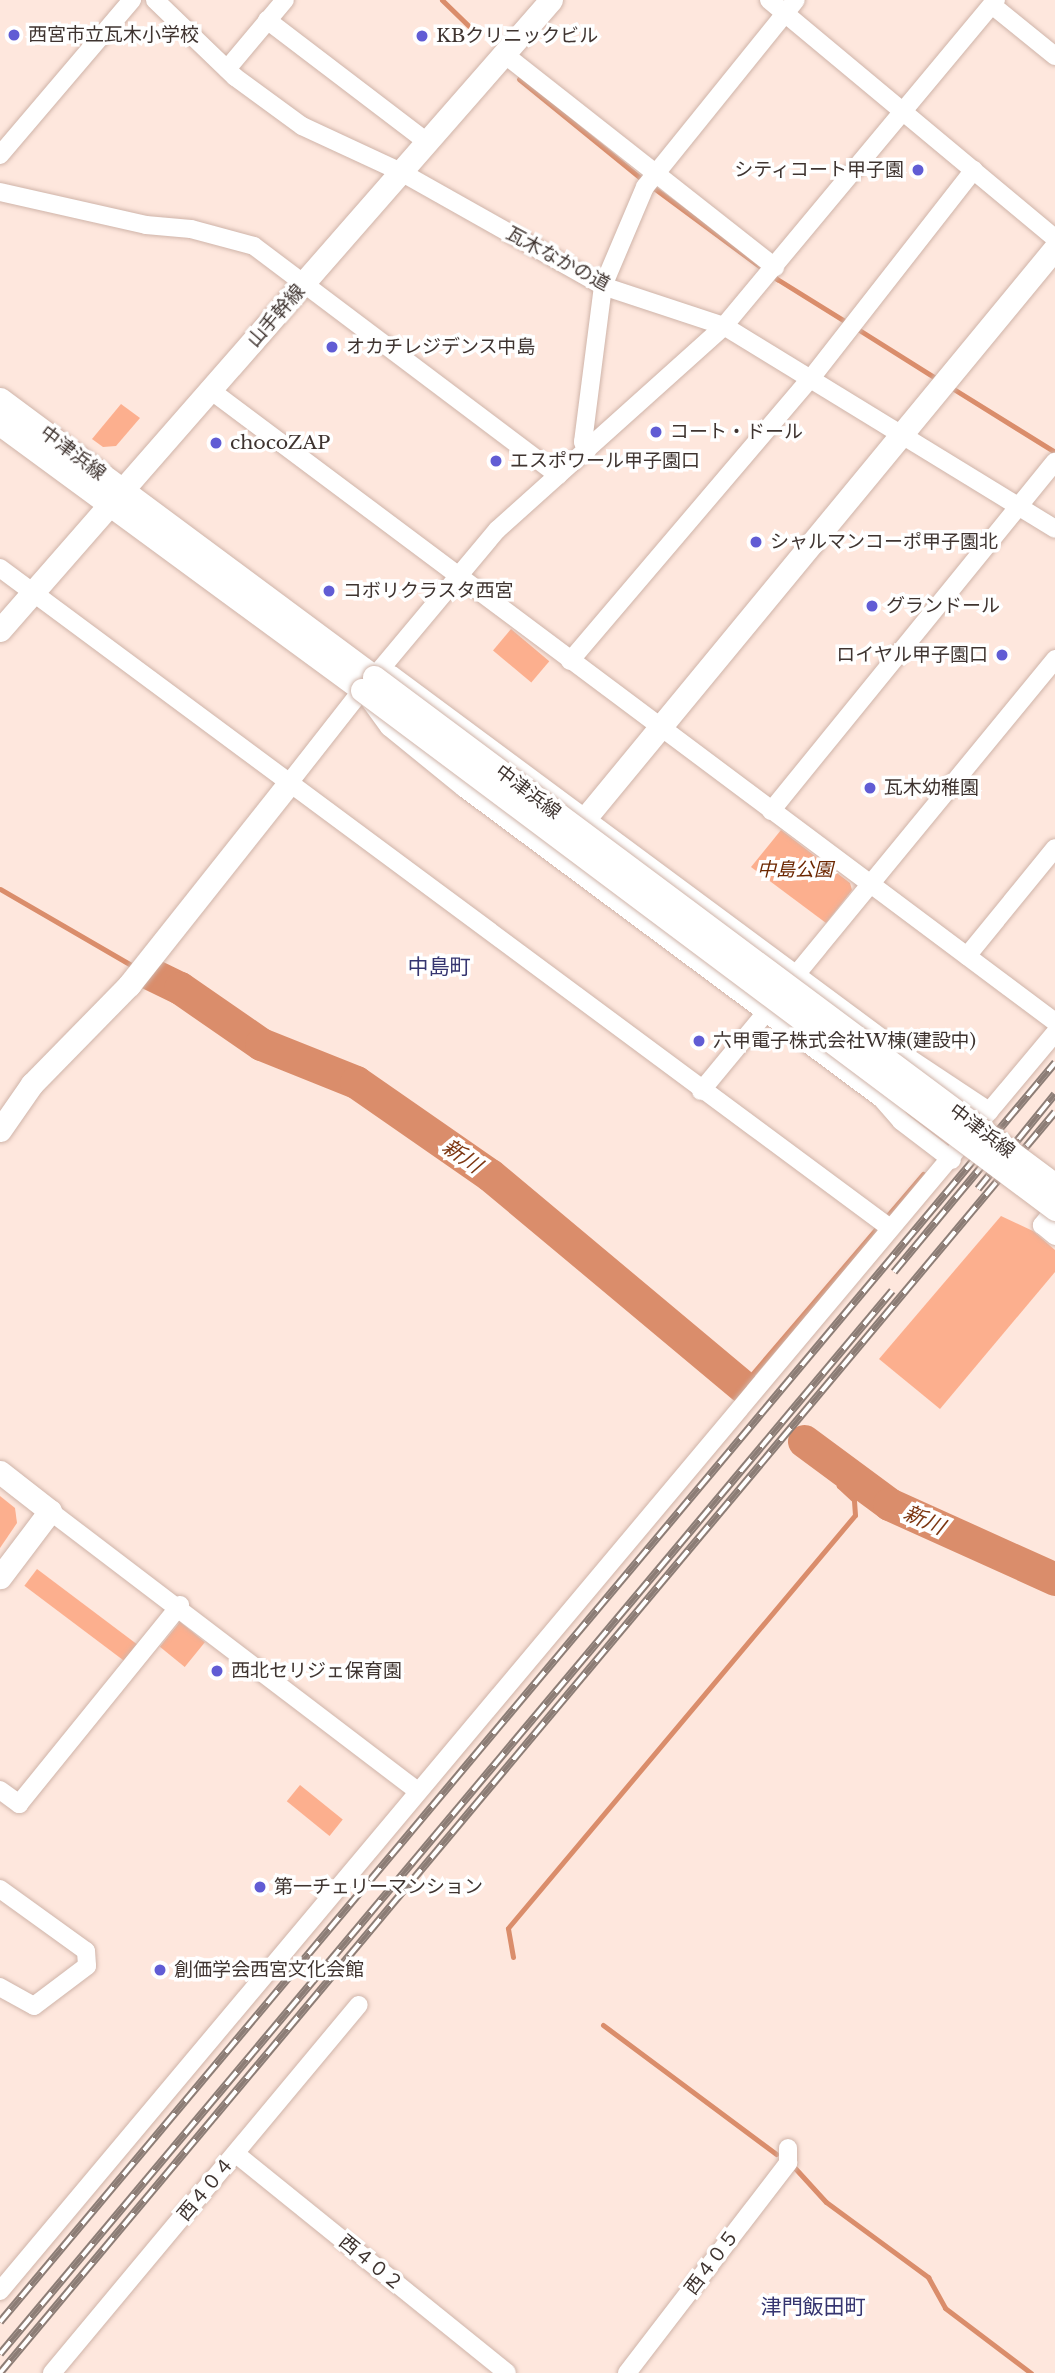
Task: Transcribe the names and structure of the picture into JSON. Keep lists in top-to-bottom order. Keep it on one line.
{"streets":{"street":["瓦木なかの道","山手幹線","中津浜線","西４０４","西４０５","西４０２"]},"crossings":[["瓦木なかの道","山手幹線"],["山手幹線","中津浜線"],["西４０４","西４０２"]],"districts":["中島町","津門飯田町"],"water":["新川"],"parks":["中島公園"],"places":["西宮市立瓦木小学校","KBクリニックビル","シティコート甲子園","オカチレジデンス中島","コート・ドール","chocoZAP","エスポワール甲子園口","シャルマンコーポ甲子園北","コボリクラスタ西宮","グランドール","ロイヤル甲子園口","瓦木幼稚園","六甲電子株式会社W棟(建設中)","西北セリジェ保育園","第一チェリーマンション","創価学会西宮文化会館"]}
